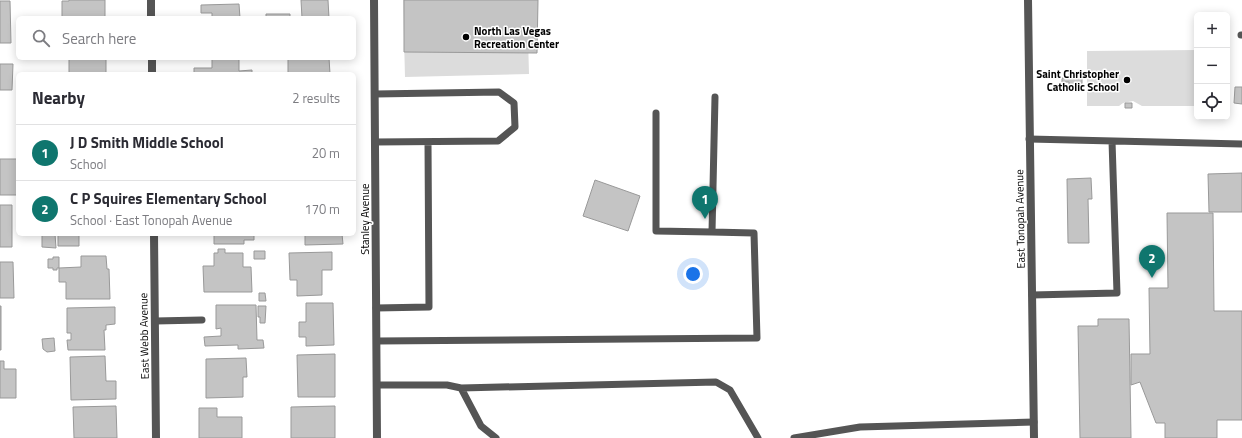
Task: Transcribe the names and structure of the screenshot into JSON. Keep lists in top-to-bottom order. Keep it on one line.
{"streets":{"street":["Stanley Avenue","East Tonopah Avenue","East Webb Avenue"]},"places":["North Las Vegas Recreation Center","Saint Christopher Catholic School"],"page":{"map_buttons":["+","−"],"search":"Search here","heading":["Nearby","2 results"],"list":[{"mark":"1","name":"J D Smith Middle School","note":"School","value":"20 m"},{"mark":"2","name":"C P Squires Elementary School","note":"School · East Tonopah Avenue","value":"170 m"}],"pins":["1","2"]}}
